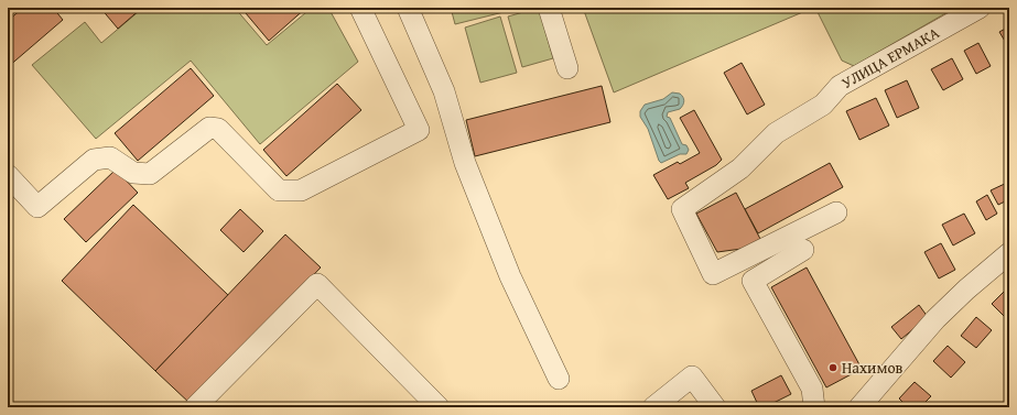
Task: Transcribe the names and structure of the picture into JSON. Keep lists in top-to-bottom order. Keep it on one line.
{"streets":{"street":["УЛИЦА ЕРМАКА"]},"places":["Нахимов"]}
